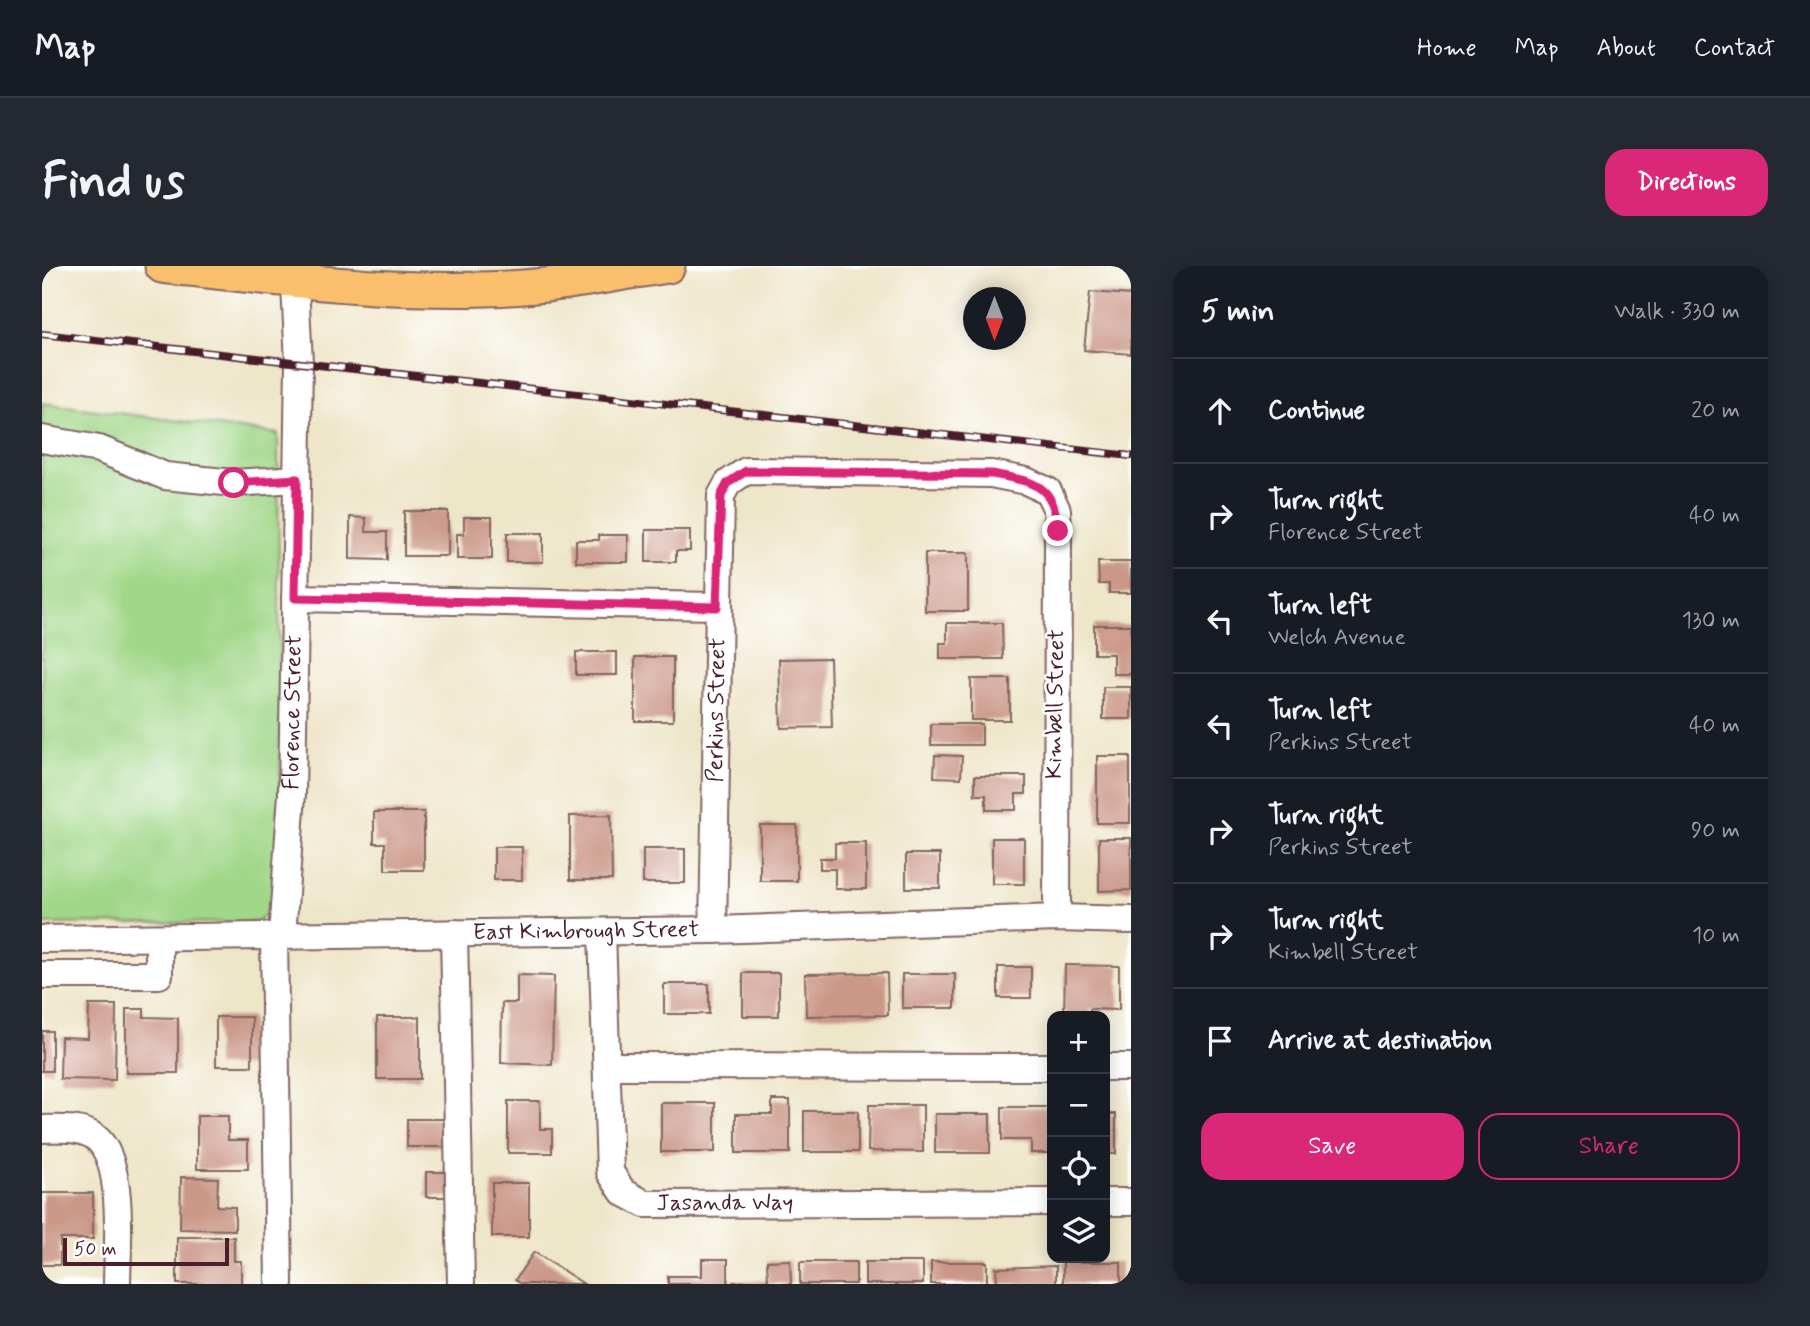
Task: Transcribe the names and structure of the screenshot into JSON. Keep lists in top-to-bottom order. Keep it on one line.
{"streets":{"street":["Kimbell Street","Perkins Street","Florence Street","East Kimbrough Street","Jasanda Way"]},"crossings":[["Kimbell Street","Perkins Street"],["Kimbell Street","East Kimbrough Street"],["Perkins Street","East Kimbrough Street"],["Florence Street","East Kimbrough Street"],["East Kimbrough Street","Jasanda Way"]],"scale_bar":"50 m","north":"bottom","page":{"header":"Map","nav":["Home","Map","About","Contact"],"buttons":["Directions",["Save","Share"]],"title":"Find us","heading":["5 min","Walk · 330 m"],"list":[["Continue","20 m"],["Turn right","Florence Street","40 m"],["Turn left","Welch Avenue","130 m"],["Turn left","Perkins Street","40 m"],["Turn right","Perkins Street","90 m"],["Turn right","Kimbell Street","10 m"],"Arrive at destination"],"map_buttons":["+","−"],"scale":"50 m"}}
